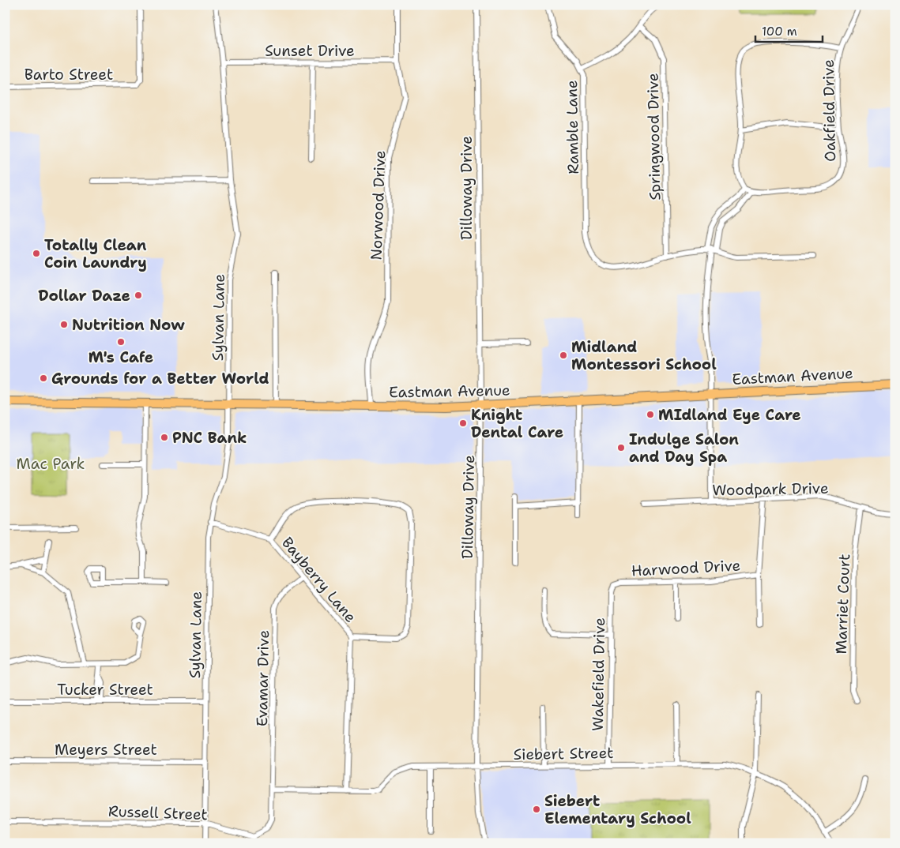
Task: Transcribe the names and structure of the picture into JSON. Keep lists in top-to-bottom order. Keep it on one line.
{"streets":{"main road":["Eastman Avenue"],"street":["Sunset Drive","Barto Street","Oakfield Drive","Ramble Lane","Springwood Drive","Dilloway Drive","Norwood Drive","Sylvan Lane","Woodpark Drive","Harwood Drive","Bayberry Lane","Marriet Court","Wakefield Drive","Evamar Drive","Tucker Street","Meyers Street","Siebert Street","Russell Street"]},"crossings":[["Sunset Drive","Norwood Drive"],["Sunset Drive","Sylvan Lane"],["Ramble Lane","Springwood Drive"],["Dilloway Drive","Eastman Avenue"],["Dilloway Drive","Siebert Street"],["Norwood Drive","Eastman Avenue"],["Sylvan Lane","Eastman Avenue"],["Sylvan Lane","Bayberry Lane"],["Sylvan Lane","Tucker Street"],["Sylvan Lane","Meyers Street"],["Sylvan Lane","Russell Street"],["Woodpark Drive","Marriet Court"],["Harwood Drive","Wakefield Drive"],["Bayberry Lane","Evamar Drive"],["Bayberry Lane","Siebert Street"],["Wakefield Drive","Siebert Street"],["Evamar Drive","Siebert Street"],["Evamar Drive","Russell Street"],["Siebert Street","Russell Street"]],"parks":["Mac Park"],"places":["Totally Clean Coin Laundry","Dollar Daze","Nutrition Now","M's Cafe","Midland Montessori School","Grounds for a Better World","MIdland Eye Care","Knight Dental Care","PNC Bank","Indulge Salon and Day Spa","Siebert Elementary School"],"scale_bar":"100 m"}
